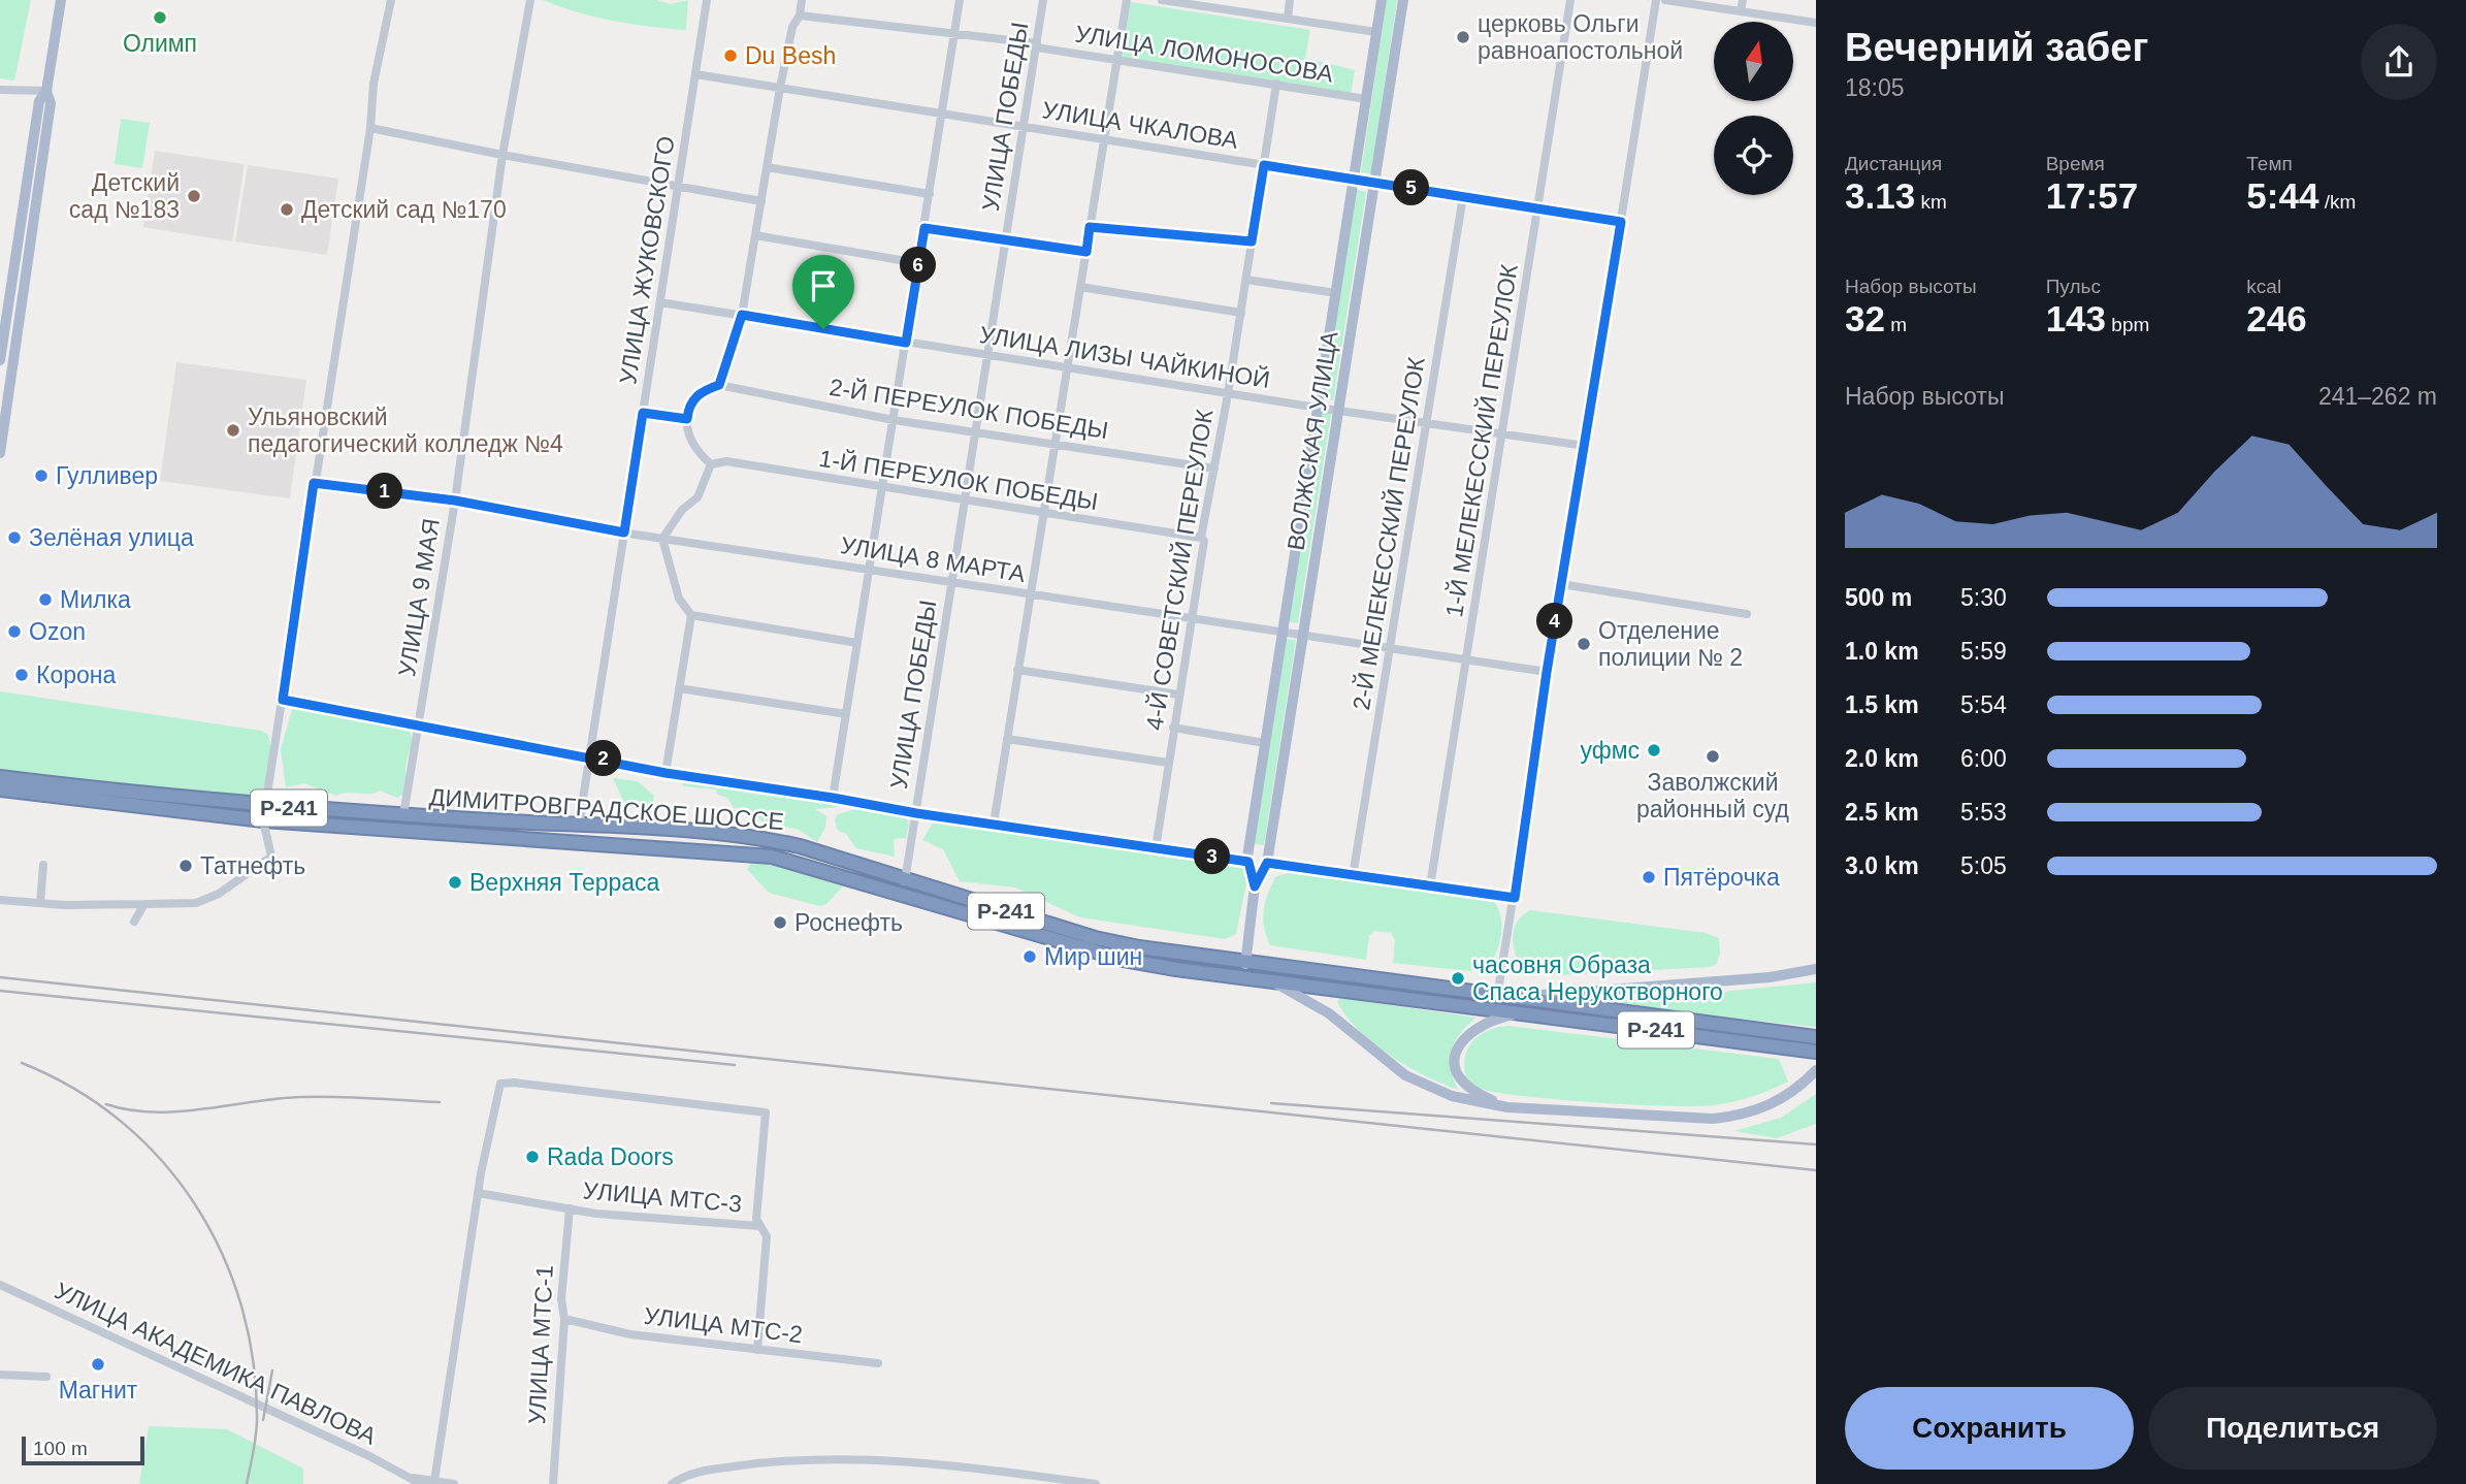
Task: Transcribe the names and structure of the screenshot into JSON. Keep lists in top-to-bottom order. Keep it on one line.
{"streets":{"highway":["ВОЛЖСКАЯ УЛИЦА","Р-241","ДИМИТРОВГРАДСКОЕ ШОССЕ"],"street":["УЛИЦА ЛОМОНОСОВА","УЛИЦА ПОБЕДЫ","УЛИЦА ЧКАЛОВА","УЛИЦА ЖУКОВСКОГО","УЛИЦА ЛИЗЫ ЧАЙКИНОЙ","2-Й ПЕРЕУЛОК ПОБЕДЫ","1-Й МЕЛЕКЕССКИЙ ПЕРЕУЛОК","1-Й ПЕРЕУЛОК ПОБЕДЫ","2-Й МЕЛЕКЕССКИЙ ПЕРЕУЛОК","УЛИЦА 8 МАРТА","4-Й СОВЕТСКИЙ ПЕРЕУЛОК","УЛИЦА 9 МАЯ","УЛИЦА МТС-3","УЛИЦА МТС-2","УЛИЦА МТС-1","УЛИЦА АКАДЕМИКА ПАВЛОВА"]},"crossings":[["УЛИЦА ЛОМОНОСОВА","УЛИЦА ПОБЕДЫ"],["УЛИЦА ЛОМОНОСОВА","ВОЛЖСКАЯ УЛИЦА"],["УЛИЦА ЛОМОНОСОВА","4-Й СОВЕТСКИЙ ПЕРЕУЛОК"],["УЛИЦА ПОБЕДЫ","УЛИЦА ЧКАЛОВА"],["УЛИЦА ПОБЕДЫ","УЛИЦА ЛИЗЫ ЧАЙКИНОЙ"],["УЛИЦА ПОБЕДЫ","2-Й ПЕРЕУЛОК ПОБЕДЫ"],["УЛИЦА ПОБЕДЫ","1-Й ПЕРЕУЛОК ПОБЕДЫ"],["УЛИЦА ПОБЕДЫ","УЛИЦА 8 МАРТА"],["УЛИЦА ПОБЕДЫ","ДИМИТРОВГРАДСКОЕ ШОССЕ"],["УЛИЦА ЧКАЛОВА","УЛИЦА ЖУКОВСКОГО"],["УЛИЦА ЧКАЛОВА","ВОЛЖСКАЯ УЛИЦА"],["УЛИЦА ЧКАЛОВА","1-Й МЕЛЕКЕССКИЙ ПЕРЕУЛОК"],["УЛИЦА ЧКАЛОВА","2-Й МЕЛЕКЕССКИЙ ПЕРЕУЛОК"],["УЛИЦА ЧКАЛОВА","4-Й СОВЕТСКИЙ ПЕРЕУЛОК"],["УЛИЦА ЖУКОВСКОГО","УЛИЦА ЛИЗЫ ЧАЙКИНОЙ"],["УЛИЦА ЖУКОВСКОГО","УЛИЦА 8 МАРТА"],["УЛИЦА ЖУКОВСКОГО","ДИМИТРОВГРАДСКОЕ ШОССЕ"],["УЛИЦА ЛИЗЫ ЧАЙКИНОЙ","ВОЛЖСКАЯ УЛИЦА"],["УЛИЦА ЛИЗЫ ЧАЙКИНОЙ","1-Й МЕЛЕКЕССКИЙ ПЕРЕУЛОК"],["УЛИЦА ЛИЗЫ ЧАЙКИНОЙ","2-Й МЕЛЕКЕССКИЙ ПЕРЕУЛОК"],["УЛИЦА ЛИЗЫ ЧАЙКИНОЙ","4-Й СОВЕТСКИЙ ПЕРЕУЛОК"],["2-Й ПЕРЕУЛОК ПОБЕДЫ","4-Й СОВЕТСКИЙ ПЕРЕУЛОК"],["ВОЛЖСКАЯ УЛИЦА","УЛИЦА 8 МАРТА"],["ВОЛЖСКАЯ УЛИЦА","ДИМИТРОВГРАДСКОЕ ШОССЕ"],["1-Й МЕЛЕКЕССКИЙ ПЕРЕУЛОК","УЛИЦА 8 МАРТА"],["1-Й ПЕРЕУЛОК ПОБЕДЫ","4-Й СОВЕТСКИЙ ПЕРЕУЛОК"],["2-Й МЕЛЕКЕССКИЙ ПЕРЕУЛОК","УЛИЦА 8 МАРТА"],["УЛИЦА 8 МАРТА","4-Й СОВЕТСКИЙ ПЕРЕУЛОК"],["УЛИЦА 8 МАРТА","УЛИЦА 9 МАЯ"],["УЛИЦА 9 МАЯ","ДИМИТРОВГРАДСКОЕ ШОССЕ"],["Р-241","ДИМИТРОВГРАДСКОЕ ШОССЕ"],["УЛИЦА МТС-3","УЛИЦА МТС-1"],["УЛИЦА МТС-2","УЛИЦА МТС-1"]],"places":["Олимп","церковь Ольги равноапостольной","Du Besh","Детский сад №183","Детский сад №170","Ульяновский педагогический колледж №4","Гулливер","Зелёная улица","Милка","Ozon","Отделение полиции № 2","Корона","уфмс","Заволжский районный суд","Татнефть","Пятёрочка","Верхняя Терраса","Роснефть","Мир шин","часовня Образа Спаса Нерукотворного","Rada Doors","Магнит"],"scale_bar":"100 m","north":"top","page":{"heading":["Вечерний забег","18:05"],"stats":[["Дистанция","3.13 km"],["Время","17:57"],["Темп","5:44 /km"],["Набор высоты","32 m"],["Пульс","143 bpm"],["kcal","246"]],"pins":["5","6","1","4","2","3"],"chart":["Набор высоты","241–262 m"],"list":[{"name":"500 m","note":"5:30"},{"name":"1.0 km","note":"5:59"},{"name":"1.5 km","note":"5:54"},{"name":"2.0 km","note":"6:00"},{"name":"2.5 km","note":"5:53"},{"name":"3.0 km","note":"5:05"}],"buttons":["Сохранить","Поделиться"],"scale":"100 m"}}
